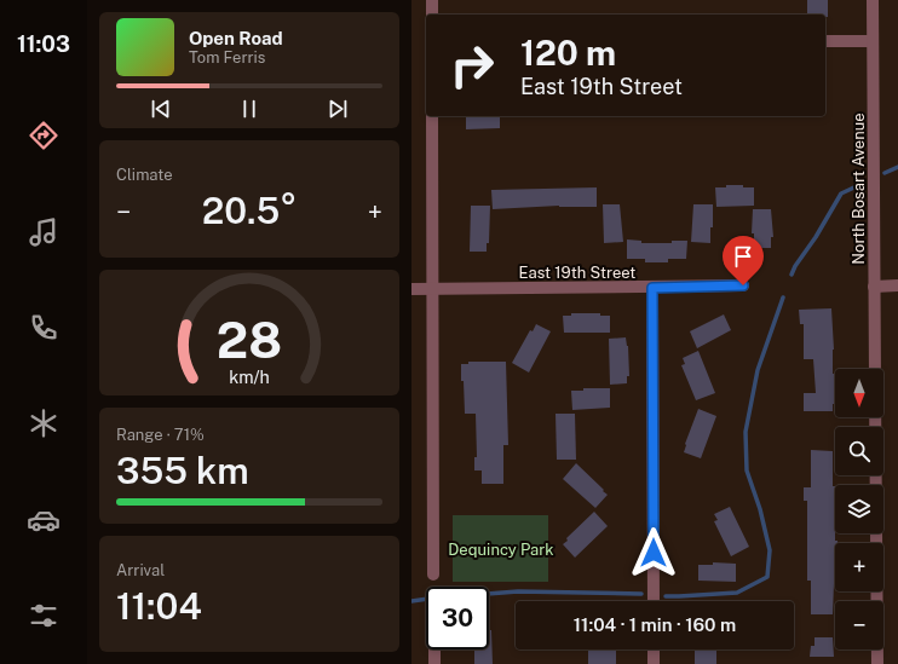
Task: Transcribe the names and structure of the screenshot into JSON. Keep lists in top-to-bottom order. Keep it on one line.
{"streets":{"street":["North Bosart Avenue","East 19th Street"]},"parks":["Dequincy Park"],"north":"bottom","page":{"tabs":"11:03","turn":["120 m","East 19th Street"],"song":["Open Road","Tom Ferris"],"tile":["Climate",["Range · 71%","355 km"],["Arrival","11:04"]],"heat":["−","20.5°","+"],"map_buttons":["+","−"],"limit":"30","trip":"11:04 · 1 min · 160 m","gauge":["28","km/h"]}}
